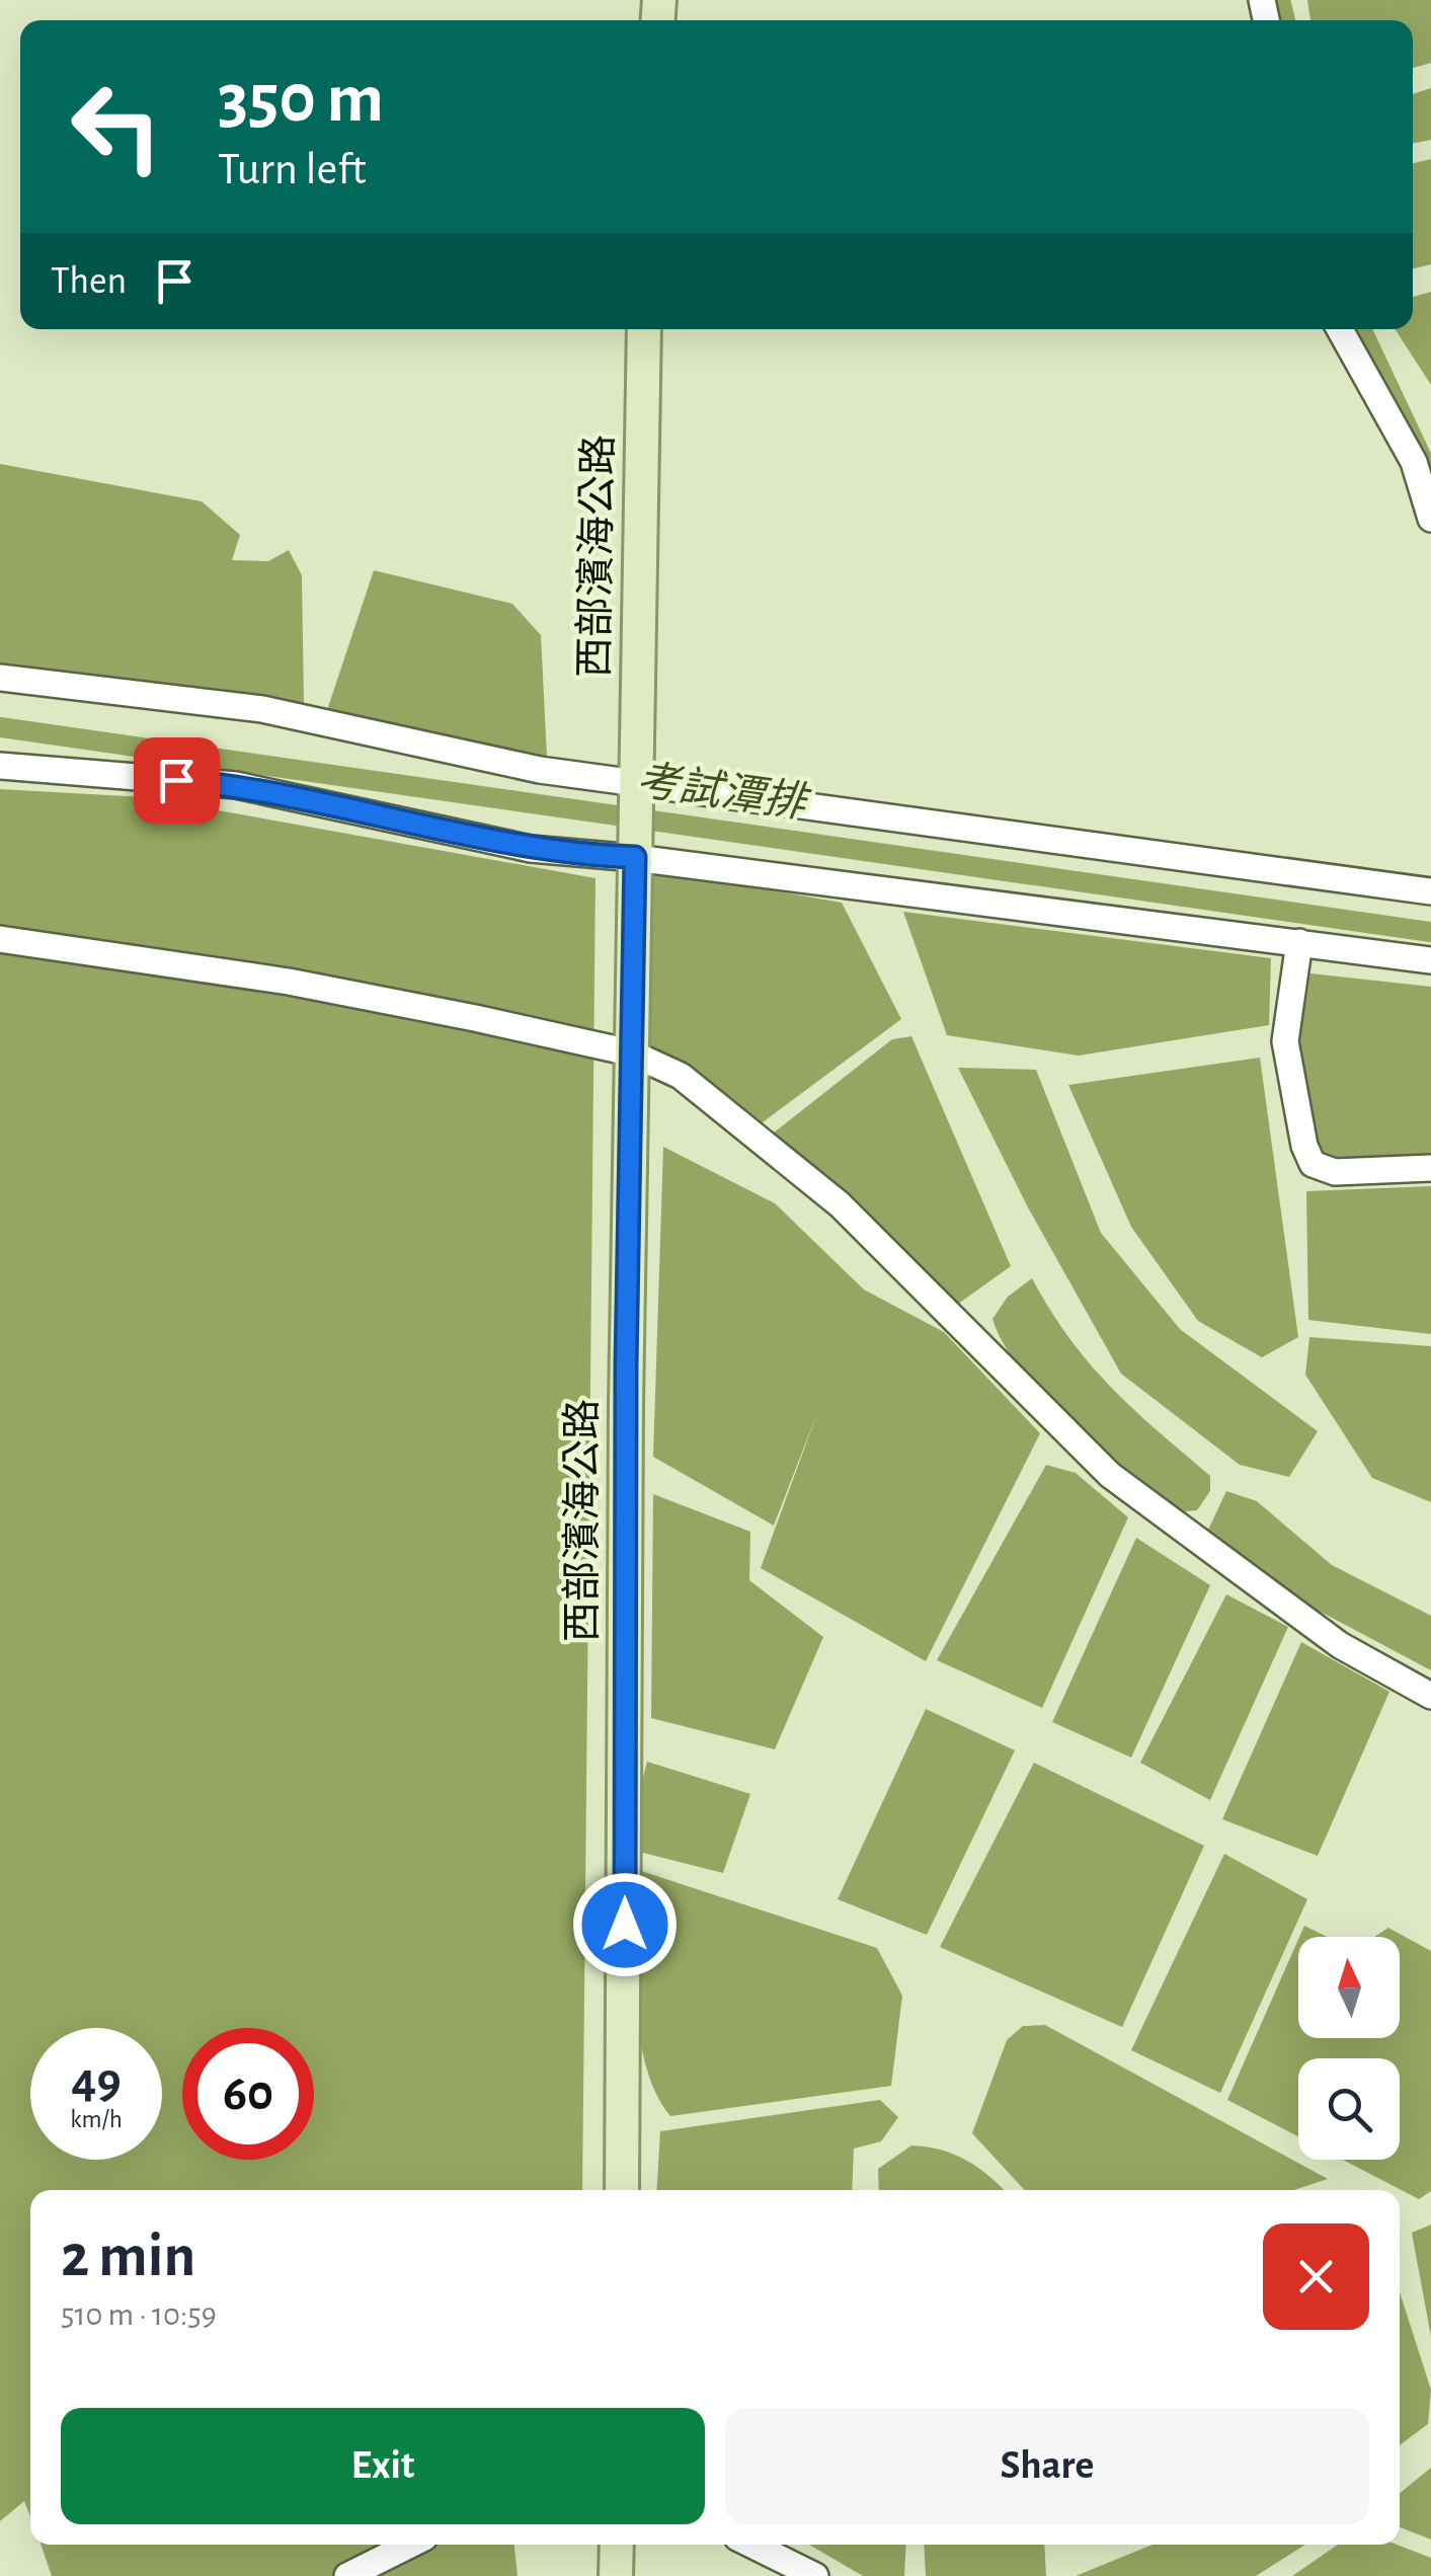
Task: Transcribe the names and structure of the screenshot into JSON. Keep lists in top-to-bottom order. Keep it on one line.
{"streets":{"main road":["西部濱海公路"]},"water":["考試潭排"],"north":"top","page":{"turn":["350 m","Turn left"],"then":"Then","speed":"49 km/h","limit":"60","heading":["2 min","510 m · 10:59"],"buttons":["Exit","Share"]}}
